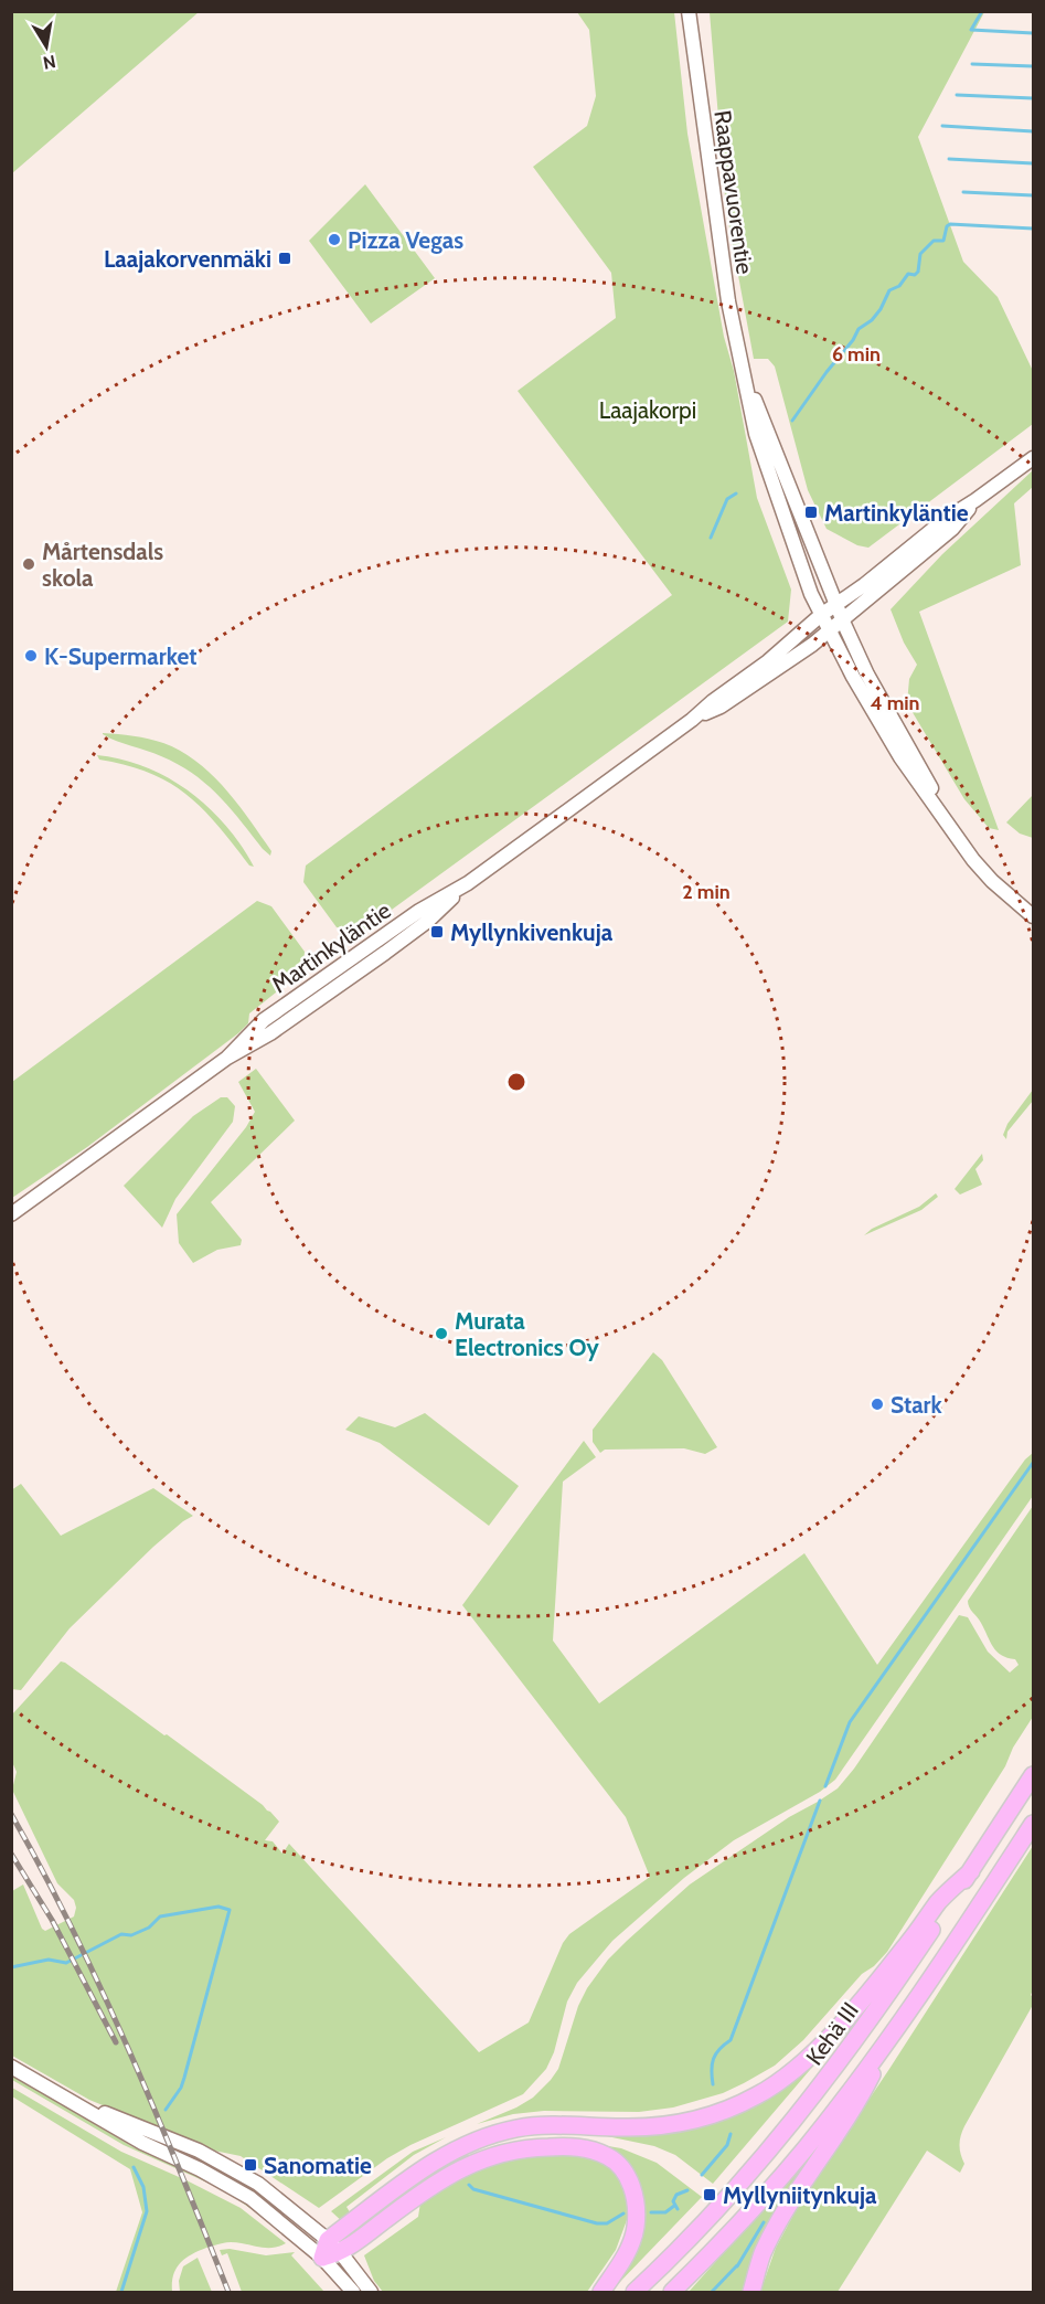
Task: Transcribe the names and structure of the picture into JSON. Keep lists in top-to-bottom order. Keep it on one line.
{"streets":{"highway":["Kehä III"],"main road":["Raappavuorentie","Martinkyläntie"]},"crossings":[["Raappavuorentie","Martinkyläntie"]],"parks":["Laajakorpi"],"places":{"other":["Pizza Vegas","Mårtensdals skola","K-Supermarket","Murata Electronics Oy","Stark"],"transit":["Laajakorvenmäki","Martinkyläntie","Myllynkivenkuja","Sanomatie","Myllyniitynkuja"]},"north":"bottom","rings":["6 min","4 min","2 min"]}
